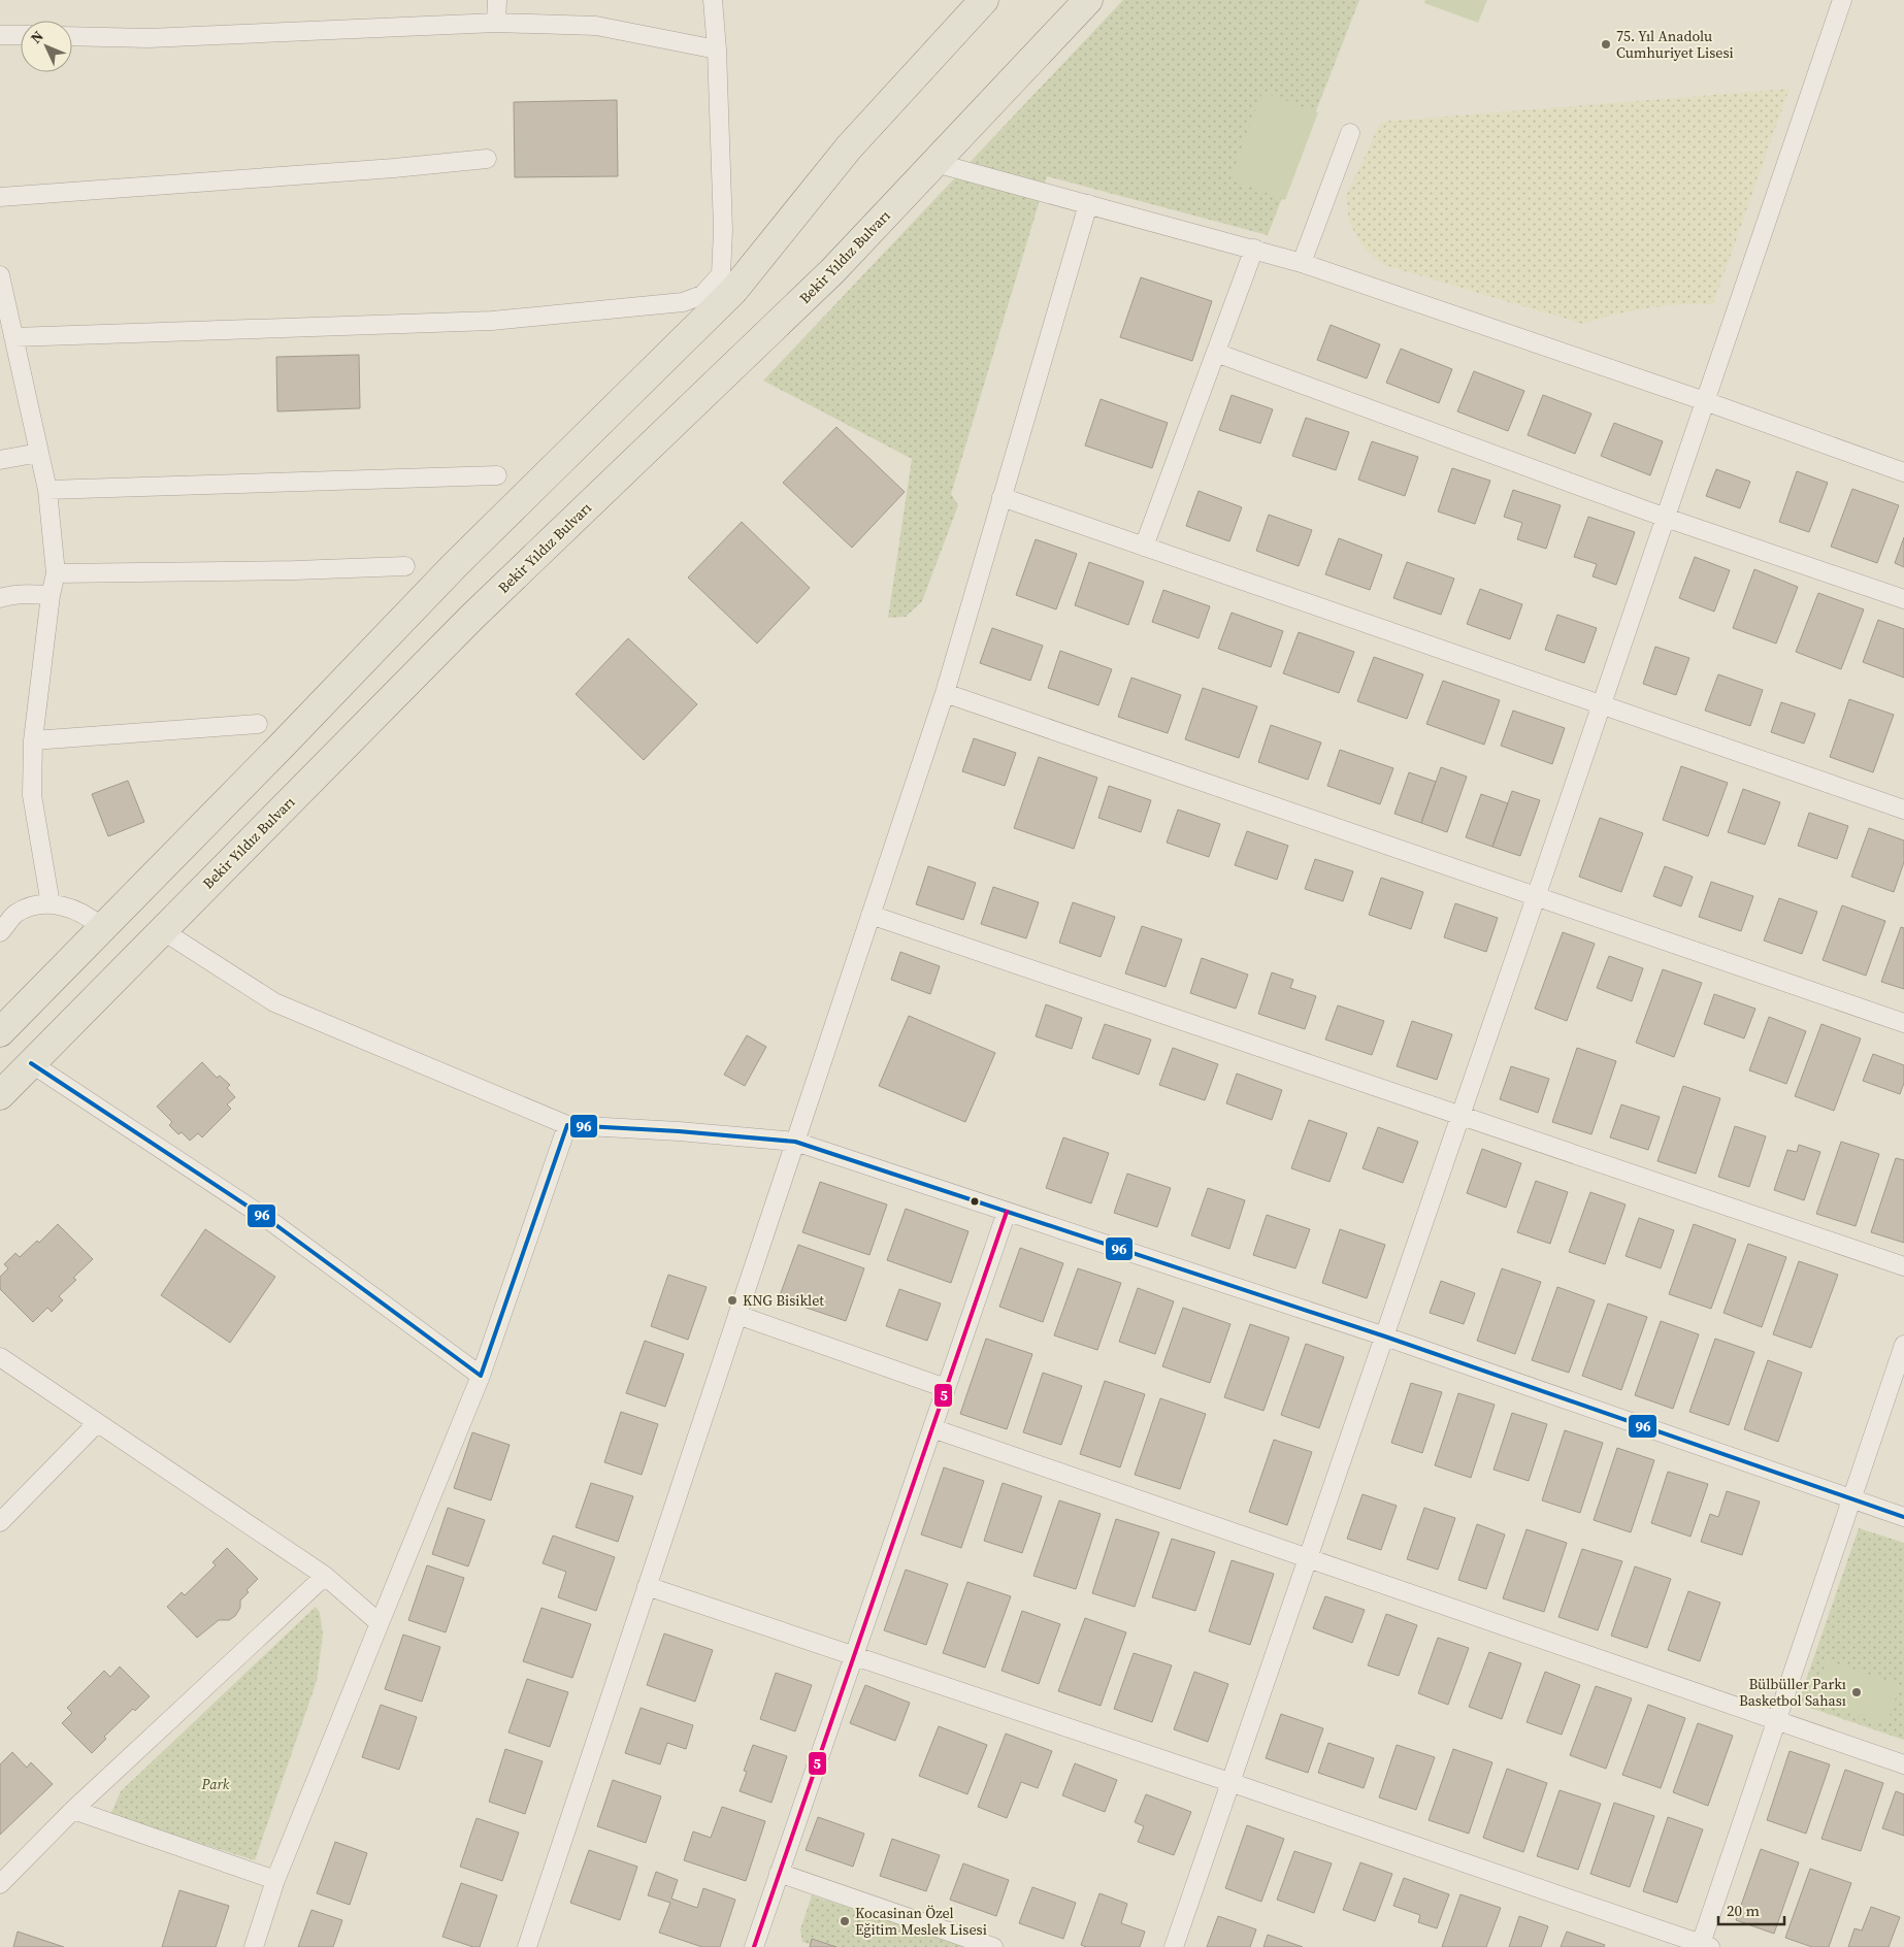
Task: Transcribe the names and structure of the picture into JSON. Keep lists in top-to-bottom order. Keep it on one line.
{"streets":{"main road":["Bekir Yıldız Bulvarı"]},"parks":["Park"],"places":["75. Yıl Anadolu Cumhuriyet Lisesi","KNG Bisiklet","Bülbüller Parkı Basketbol Sahası","Kocasinan Özel Eğitim Meslek Lisesi"],"lines":["transit line 96","transit line 5"],"scale_bar":"20 m","north":"top left"}
